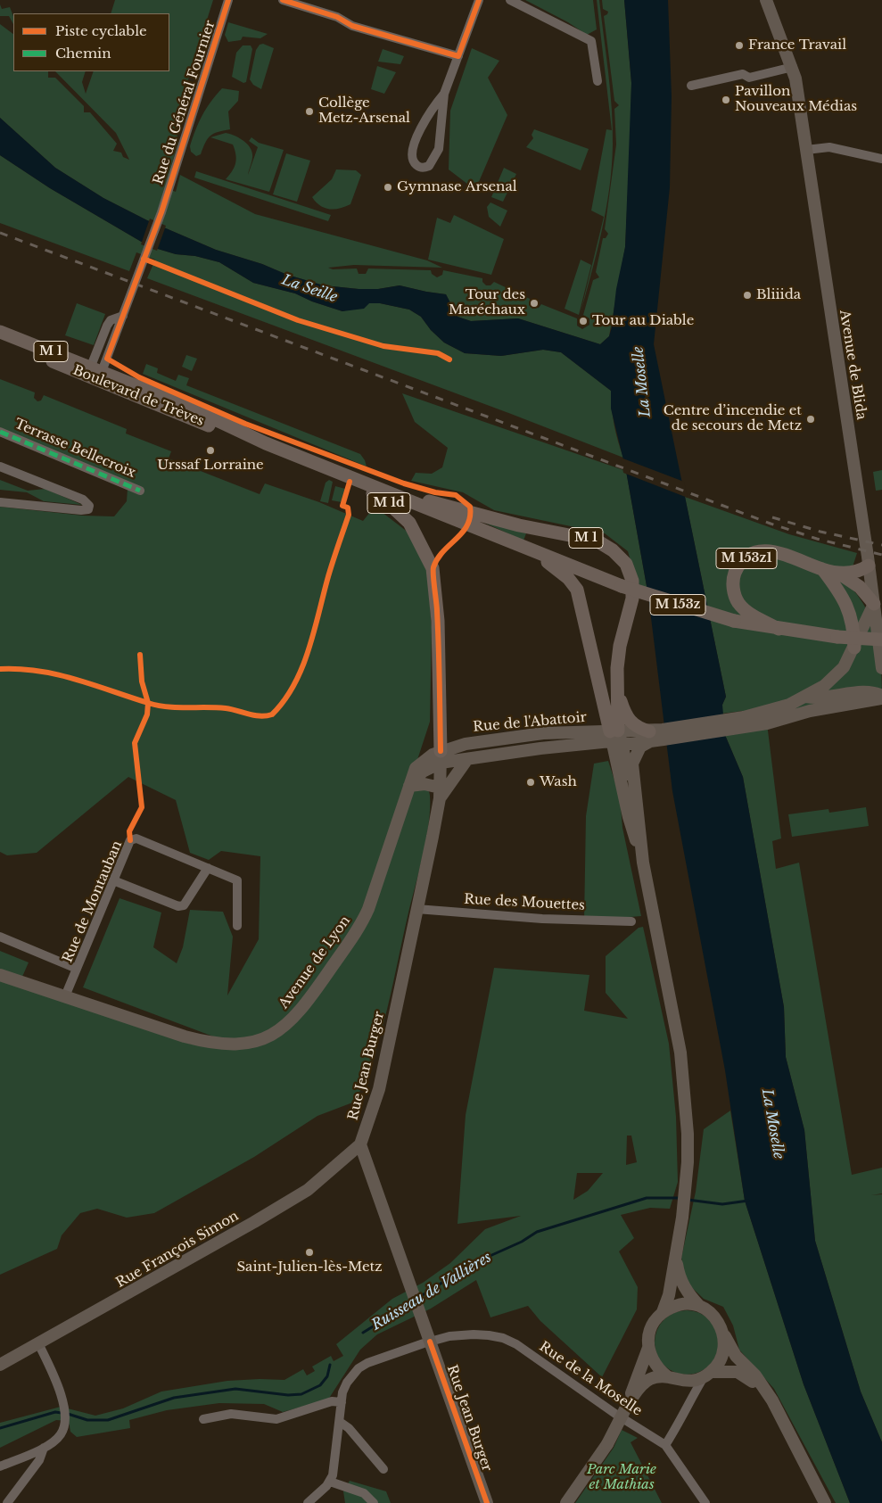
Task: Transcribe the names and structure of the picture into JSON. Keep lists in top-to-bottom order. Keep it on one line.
{"streets":{"main road":["M 1","Avenue de Blida","Boulevard de Trèves","M 1d","M 153z1","M 153z","Rue de l'Abattoir","Avenue de Lyon","Rue Jean Burger","Rue François Simon"],"street":["Rue du Général Fournier","Terrasse Bellecroix","Rue de Montauban","Rue des Mouettes","Rue de la Moselle"]},"crossings":[["Rue du Général Fournier","Boulevard de Trèves"],["M 1","Boulevard de Trèves"],["M 1","M 1d"],["M 1","M 153z"],["M 1","Rue de l'Abattoir"],["Avenue de Blida","M 153z1"],["Boulevard de Trèves","M 1d"],["M 1d","Rue de l'Abattoir"],["M 1d","Avenue de Lyon"],["M 1d","Rue Jean Burger"],["M 153z1","M 153z"],["Rue de l'Abattoir","Avenue de Lyon"],["Rue de l'Abattoir","Rue Jean Burger"],["Rue de Montauban","Avenue de Lyon"],["Rue des Mouettes","Rue Jean Burger"],["Avenue de Lyon","Rue Jean Burger"],["Rue Jean Burger","Rue François Simon"],["Rue Jean Burger","Rue de la Moselle"]],"water":["La Seille","La Moselle","Ruisseau de Vallières"],"parks":["Parc Marie et Mathias"],"places":["France Travail","Pavillon Nouveaux Médias","Collège Metz-Arsenal","Gymnase Arsenal","Bliiida","Tour des Maréchaux","Tour au Diable","Centre d’incendie et de secours de Metz","Urssaf Lorraine","Wash","Saint-Julien-lès-Metz"],"legend":["Piste cyclable","Chemin"]}
